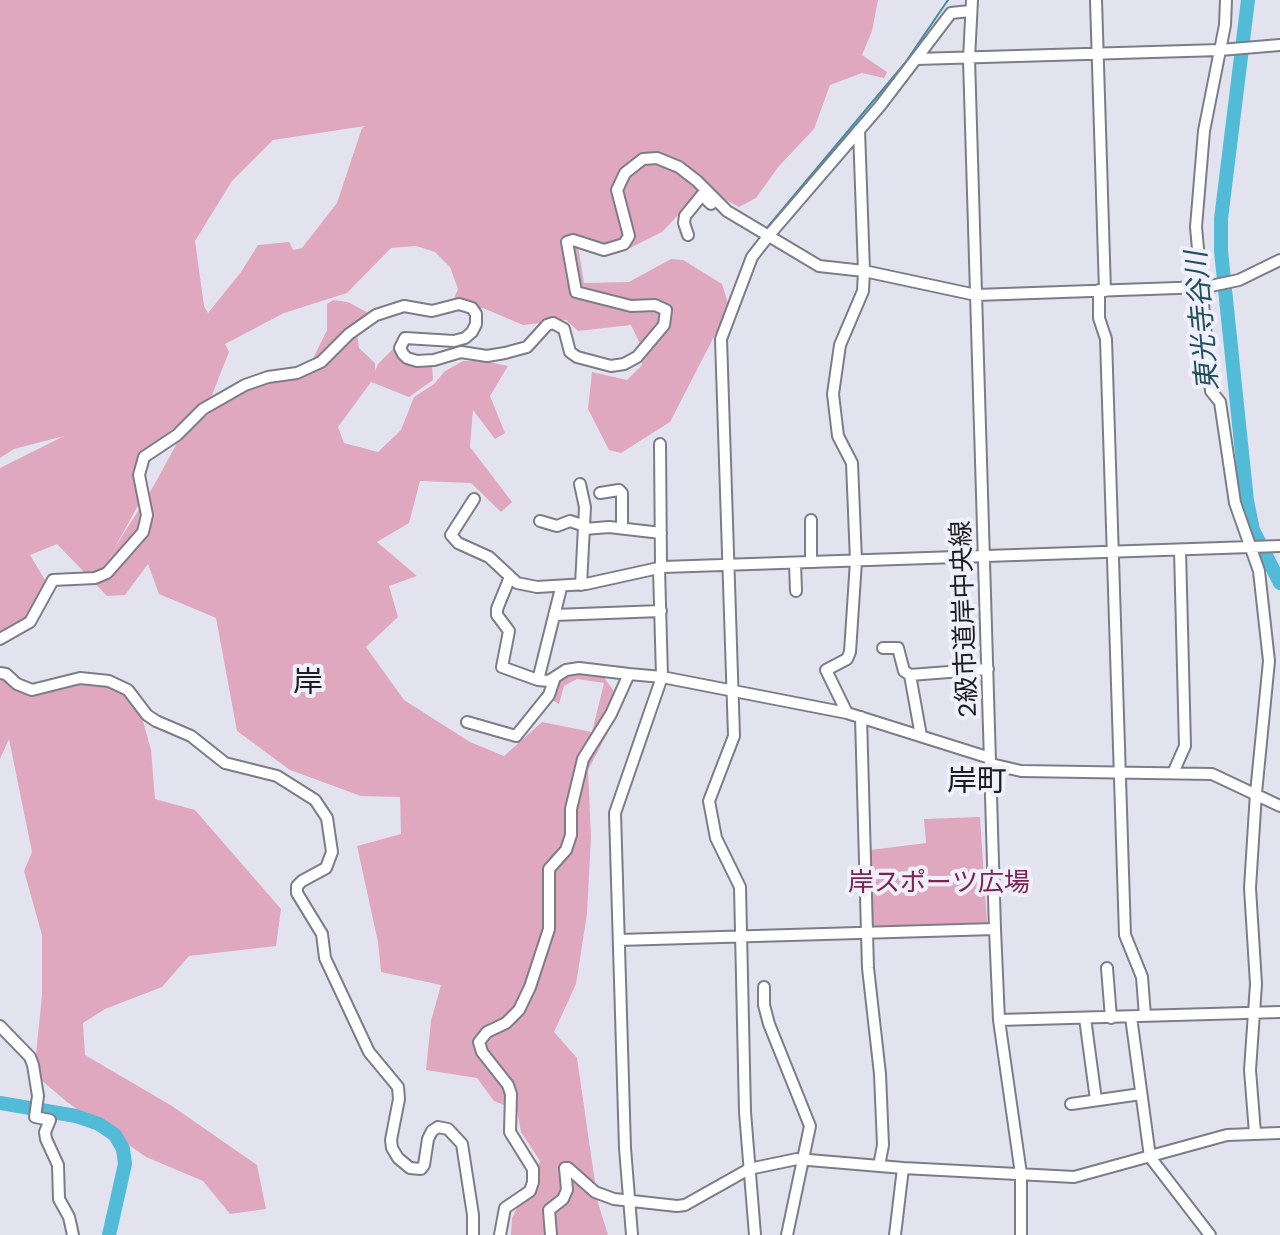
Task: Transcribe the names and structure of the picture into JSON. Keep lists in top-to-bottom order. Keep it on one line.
{"streets":{"street":["2級市道岸中央線"]},"districts":["岸","岸町"],"water":["東光寺谷川"],"parks":["岸スポーツ広場"]}
